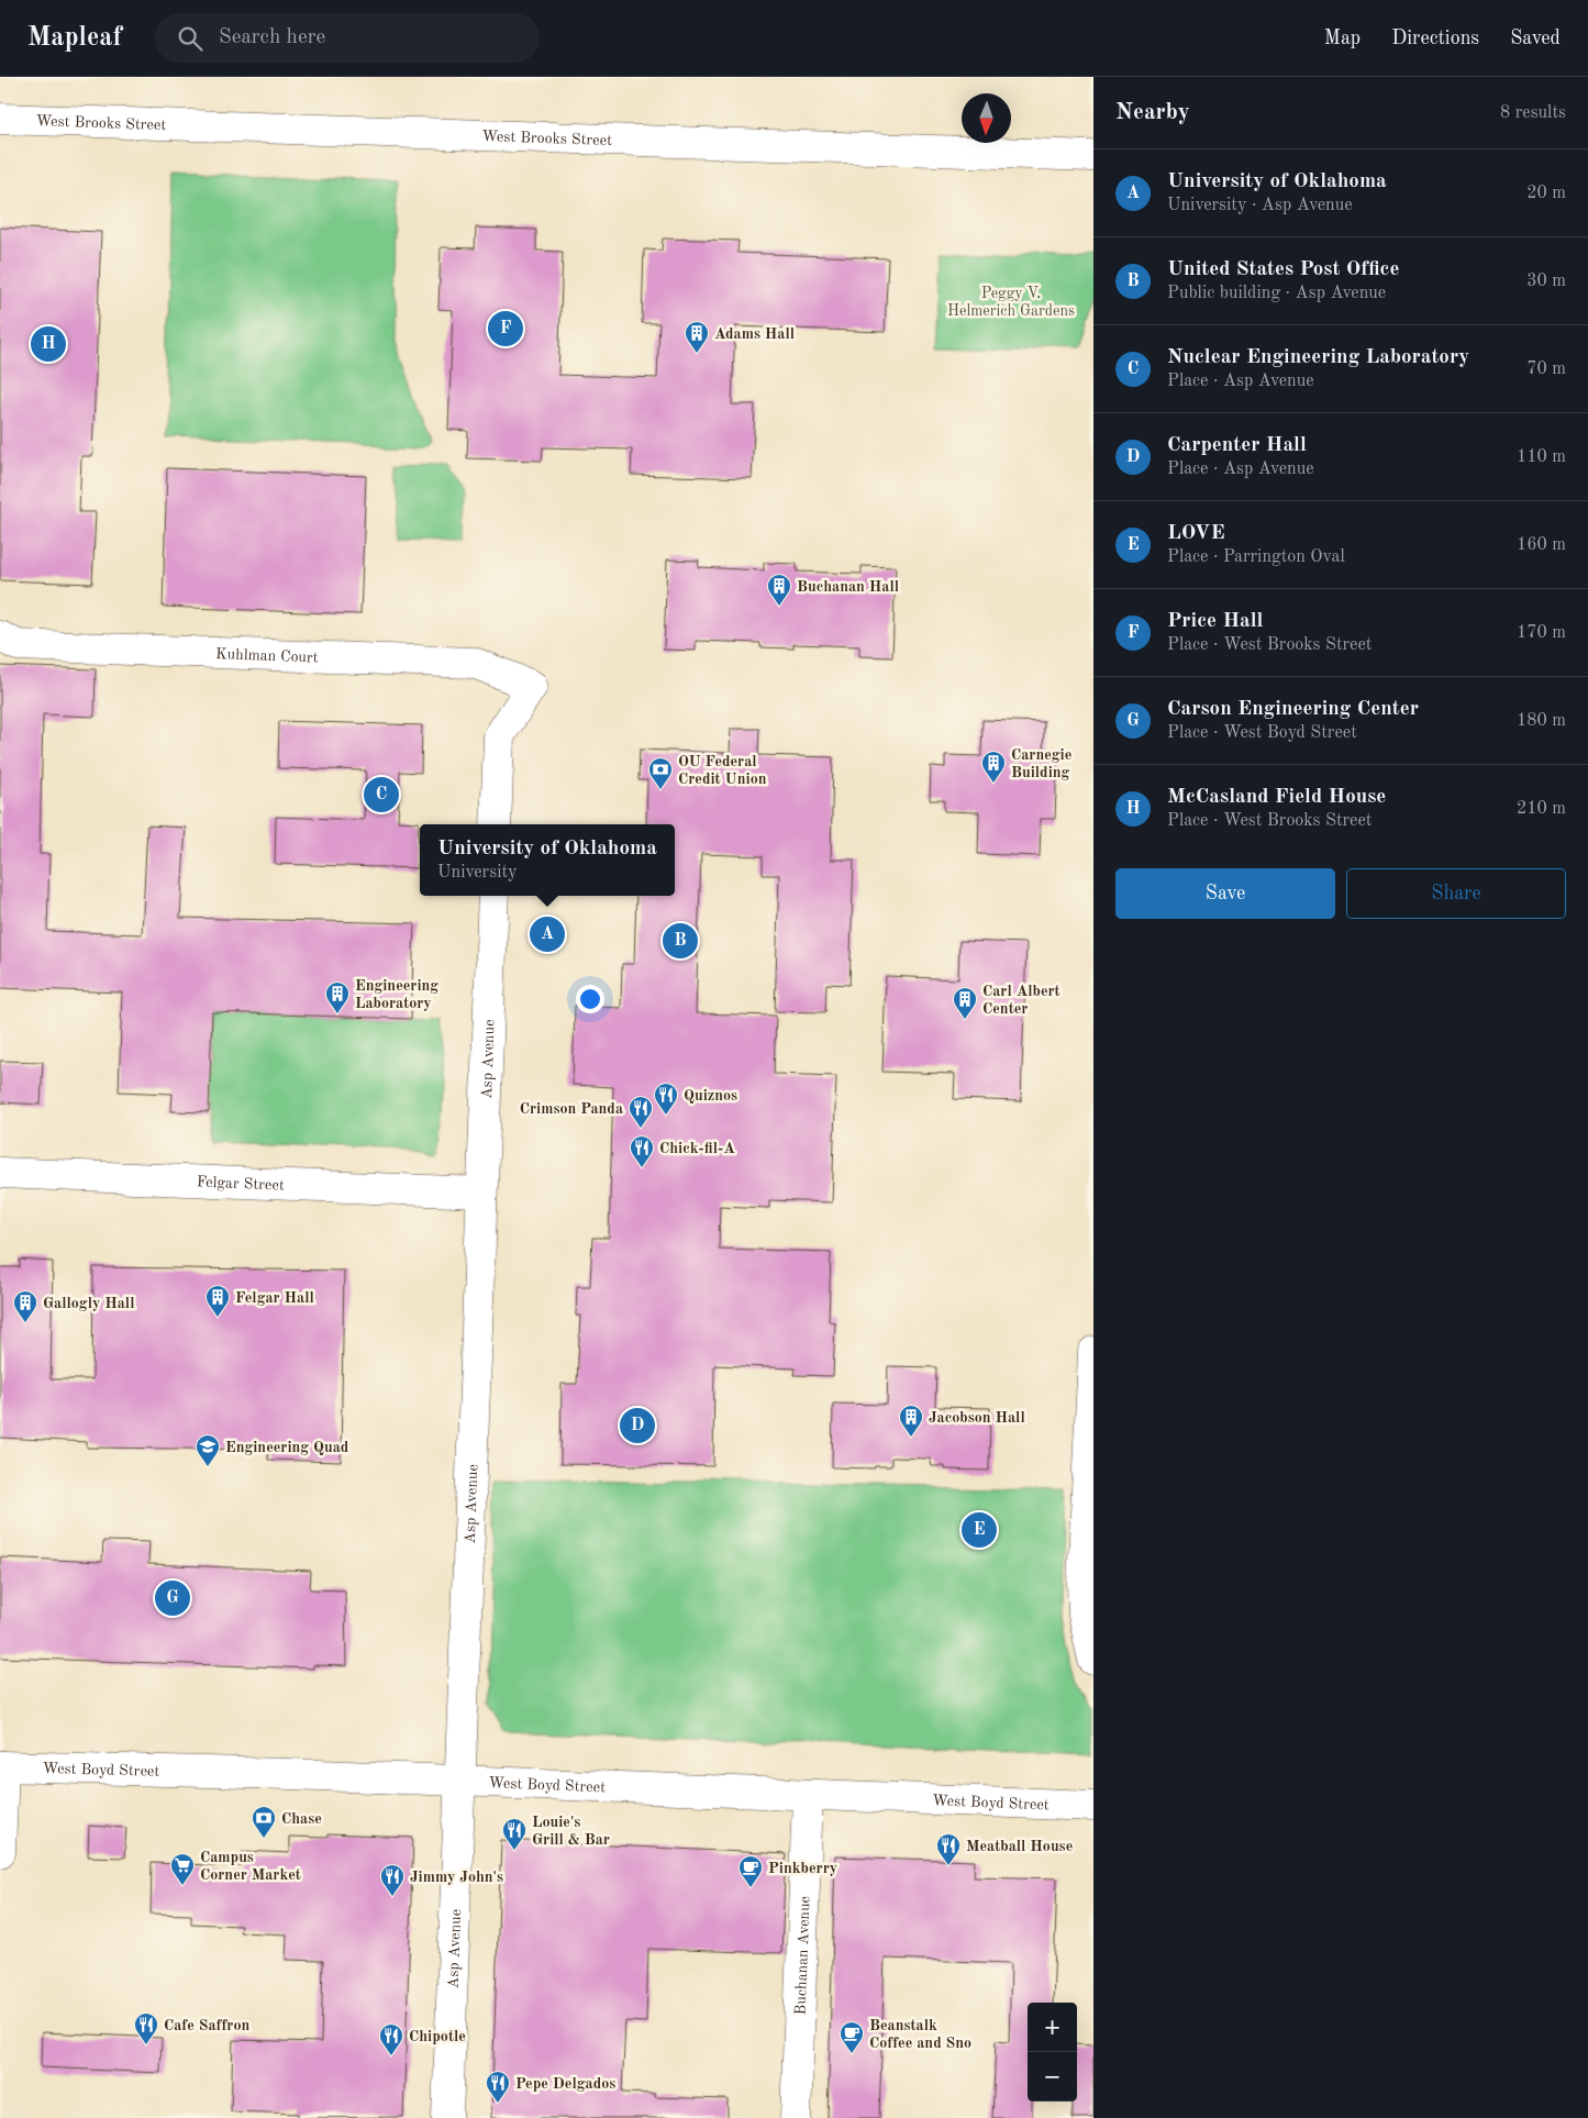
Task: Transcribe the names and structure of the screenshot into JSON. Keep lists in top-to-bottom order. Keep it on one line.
{"streets":{"street":["West Brooks Street","Kuhlman Court","Asp Avenue","Felgar Street","West Boyd Street","Buchanan Avenue"]},"crossings":[["Asp Avenue","Felgar Street"],["Asp Avenue","West Boyd Street"],["West Boyd Street","Buchanan Avenue"]],"parks":["Peggy V. Helmerich Gardens"],"places":{"building":["Adams Hall","Buchanan Hall","Carnegie Building","Engineering Laboratory","Carl Albert Center","Felgar Hall","Gallogly Hall","Jacobson Hall"],"bank":["OU Federal Credit Union","Chase"],"restaurant":["Quiznos","Crimson Panda","Chick-fil-A","Louie's Grill & Bar","Meatball House","Jimmy John's","Cafe Saffron","Chipotle","Pepe Delgados"],"school or university":["Engineering Quad"],"supermarket":["Campus Corner Market"],"cafe":["Pinkberry","Beanstalk Coffee and Sno"]},"north":"bottom","page":{"header":"Mapleaf","search":"Search here","nav":["Map","Directions","Saved"],"heading":["Nearby","8 results"],"list":[{"mark":"A","name":"University of Oklahoma","note":"University · Asp Avenue","value":"20 m"},{"mark":"B","name":"United States Post Office","note":"Public building · Asp Avenue","value":"30 m"},{"mark":"C","name":"Nuclear Engineering Laboratory","note":"Place · Asp Avenue","value":"70 m"},{"mark":"D","name":"Carpenter Hall","note":"Place · Asp Avenue","value":"110 m"},{"mark":"E","name":"LOVE","note":"Place · Parrington Oval","value":"160 m"},{"mark":"F","name":"Price Hall","note":"Place · West Brooks Street","value":"170 m"},{"mark":"G","name":"Carson Engineering Center","note":"Place · West Boyd Street","value":"180 m"},{"mark":"H","name":"McCasland Field House","note":"Place · West Brooks Street","value":"210 m"}],"pins":["F","H","C","A","B","D","E","G"],"popup":["University of Oklahoma","University"],"buttons":["Save","Share"],"map_buttons":["+","−"]}}
